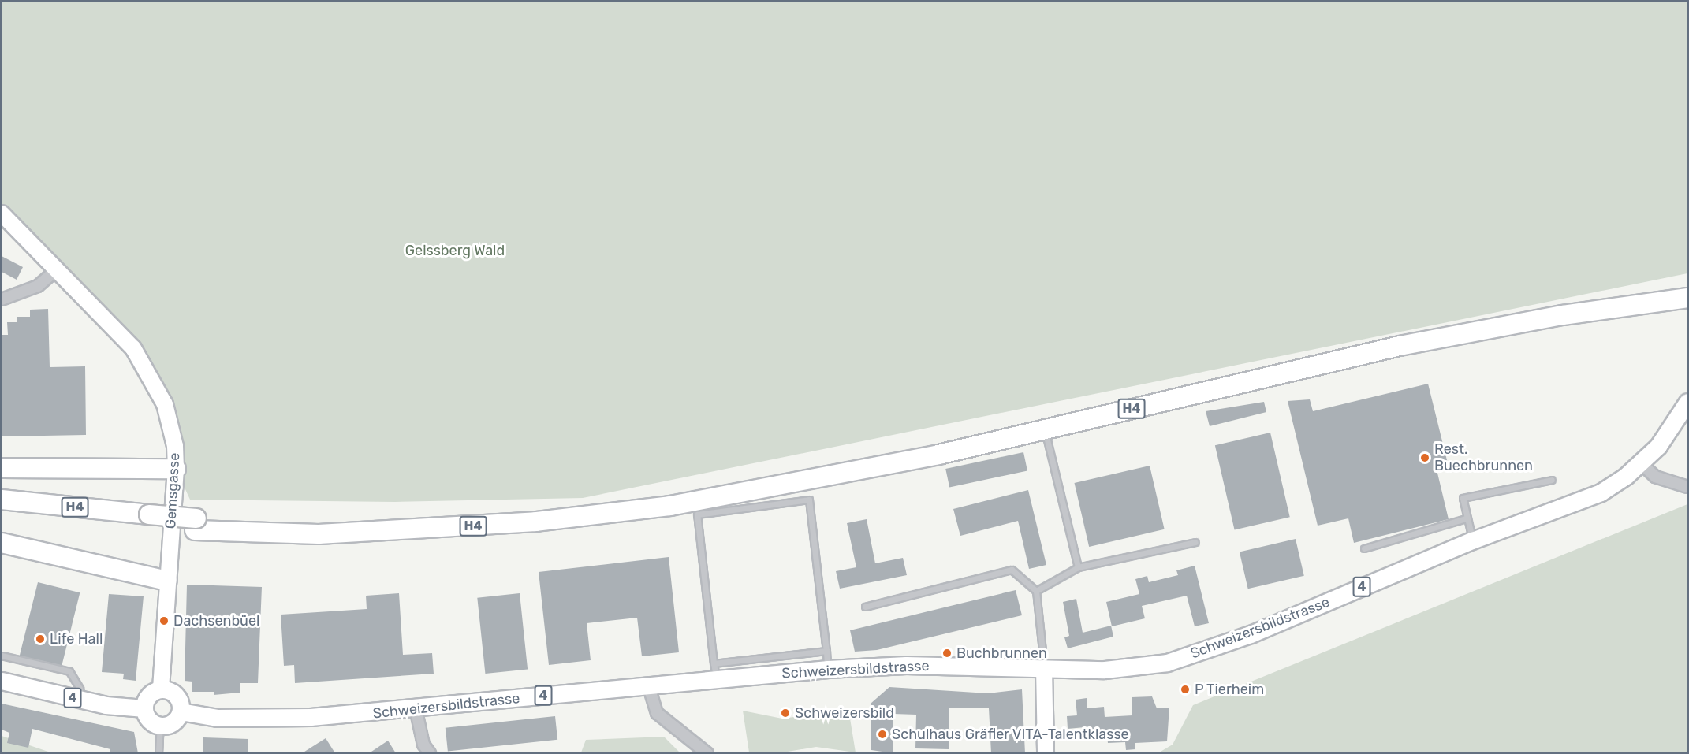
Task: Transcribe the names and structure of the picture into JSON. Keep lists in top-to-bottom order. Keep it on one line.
{"streets":{"highway":["H4"],"main road":["4","Schweizersbildstrasse"],"street":["Gemsgasse"]},"crossings":[["Gemsgasse","4"],["Gemsgasse","Schweizersbildstrasse"],["4","Schweizersbildstrasse"]],"parks":["Geissberg Wald"],"places":["Rest. Buechbrunnen","Dachsenbüel","Life Hall","Buchbrunnen","P Tierheim","Schweizersbild","Schulhaus Gräfler VITA-Talentklasse"]}
